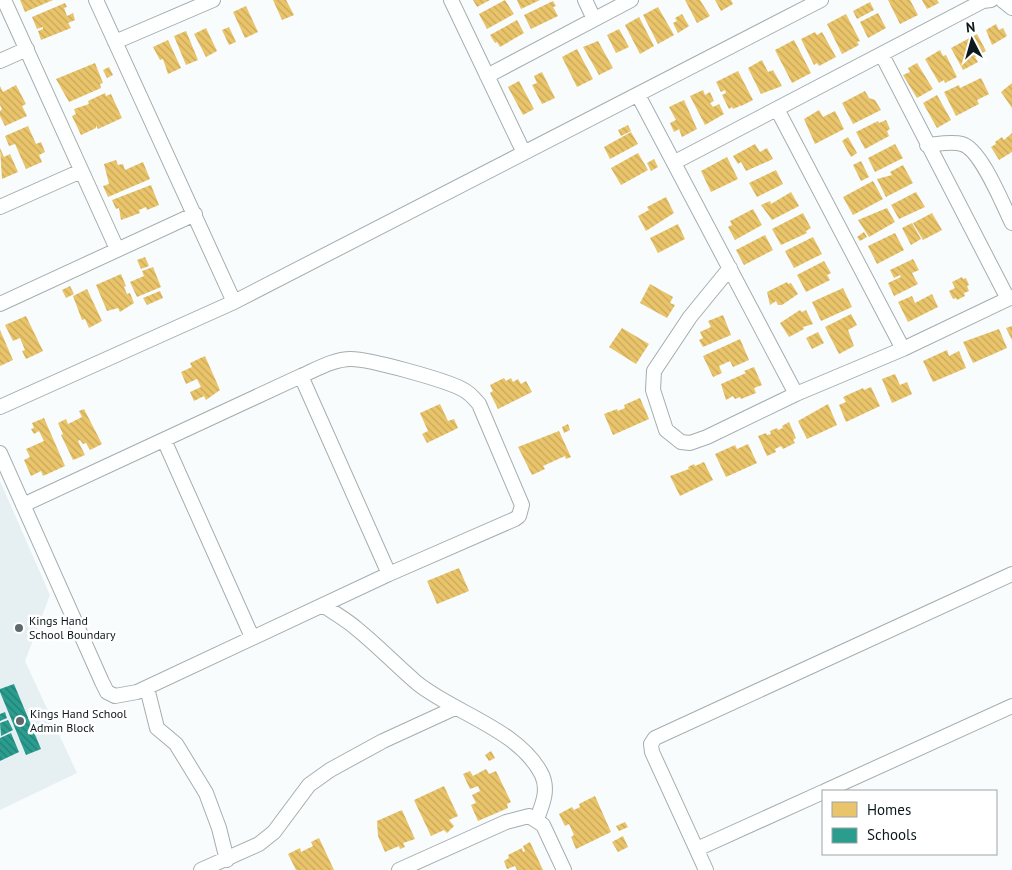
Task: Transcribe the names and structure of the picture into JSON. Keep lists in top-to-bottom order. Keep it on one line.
{"places":["Kings Hand School Boundary","Kings Hand School Admin Block"],"legend":["Homes","Schools"],"north":"top"}
